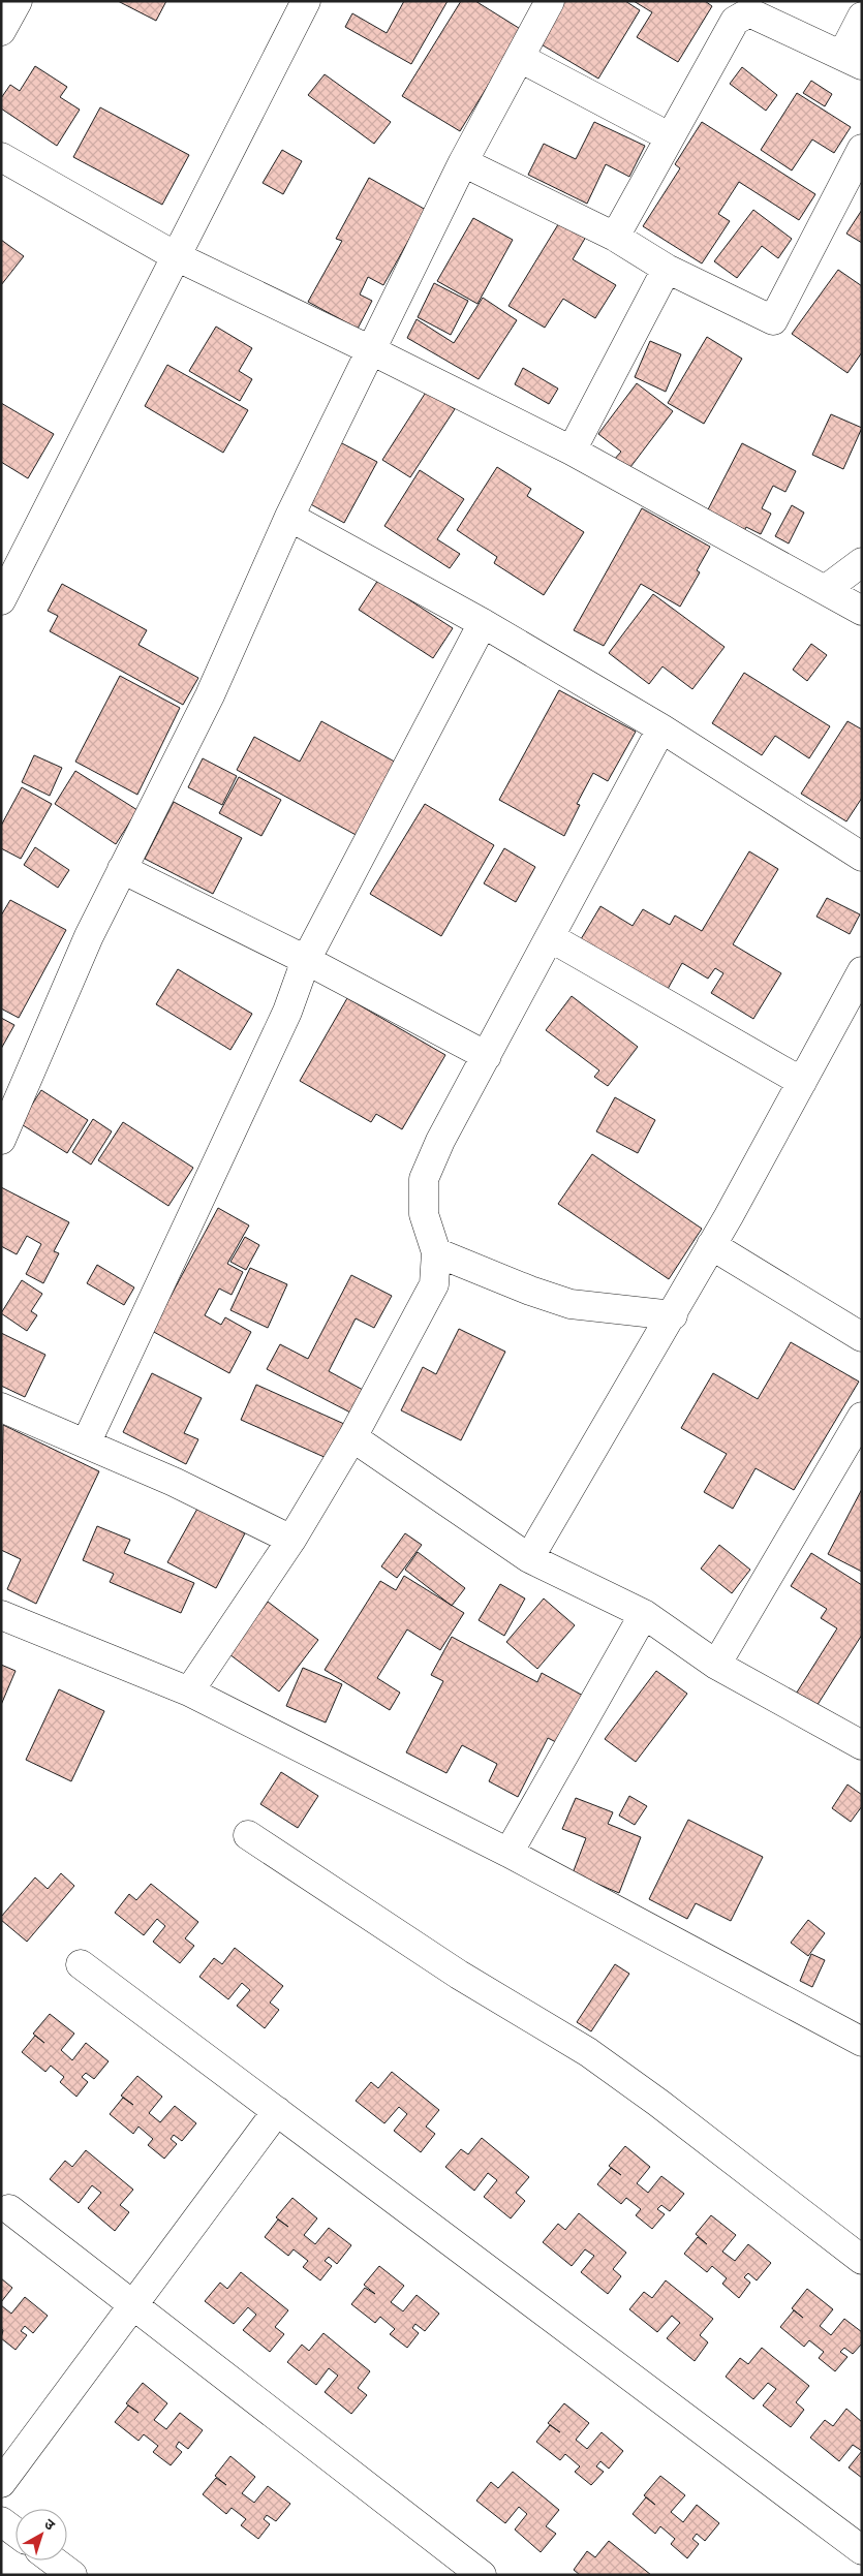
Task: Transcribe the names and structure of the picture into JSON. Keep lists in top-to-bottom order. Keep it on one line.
{"north":"top right"}
